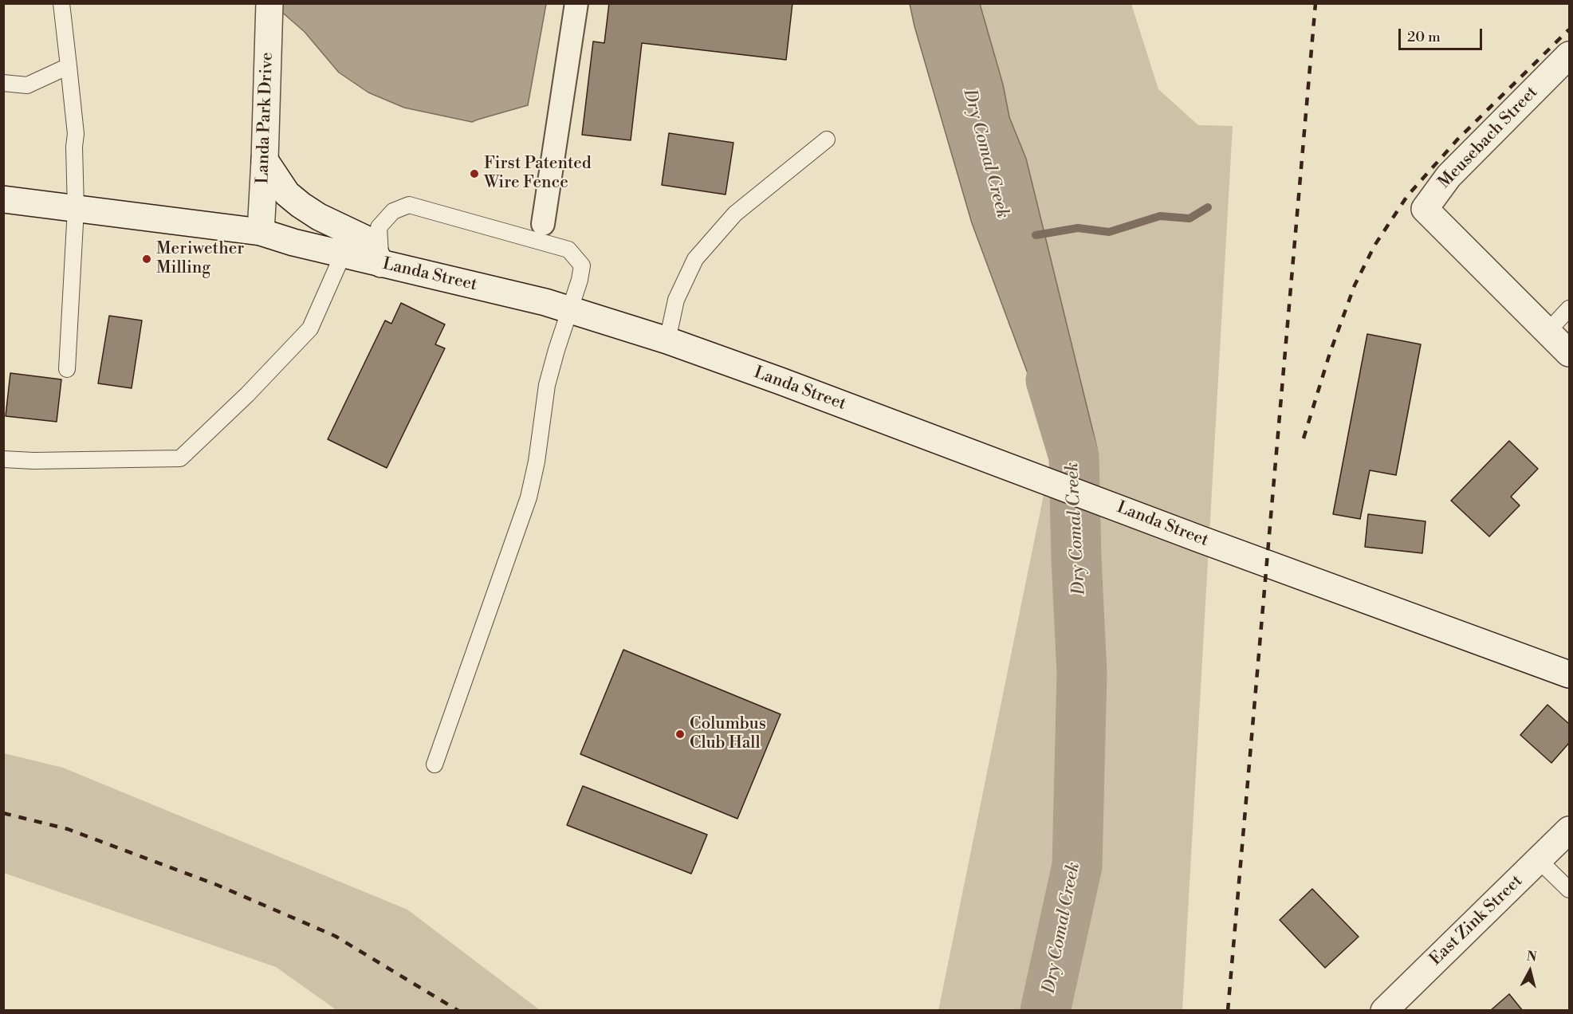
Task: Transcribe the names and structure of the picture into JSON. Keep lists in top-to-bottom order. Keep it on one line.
{"streets":{"main road":["Landa Park Drive","Meusebach Street","Landa Street","East Zink Street"]},"crossings":[["Landa Park Drive","Landa Street"]],"water":["Dry Comal Creek"],"places":["First Patented Wire Fence","Meriwether Milling","Columbus Club Hall"],"scale_bar":"20 m","north":"top"}
